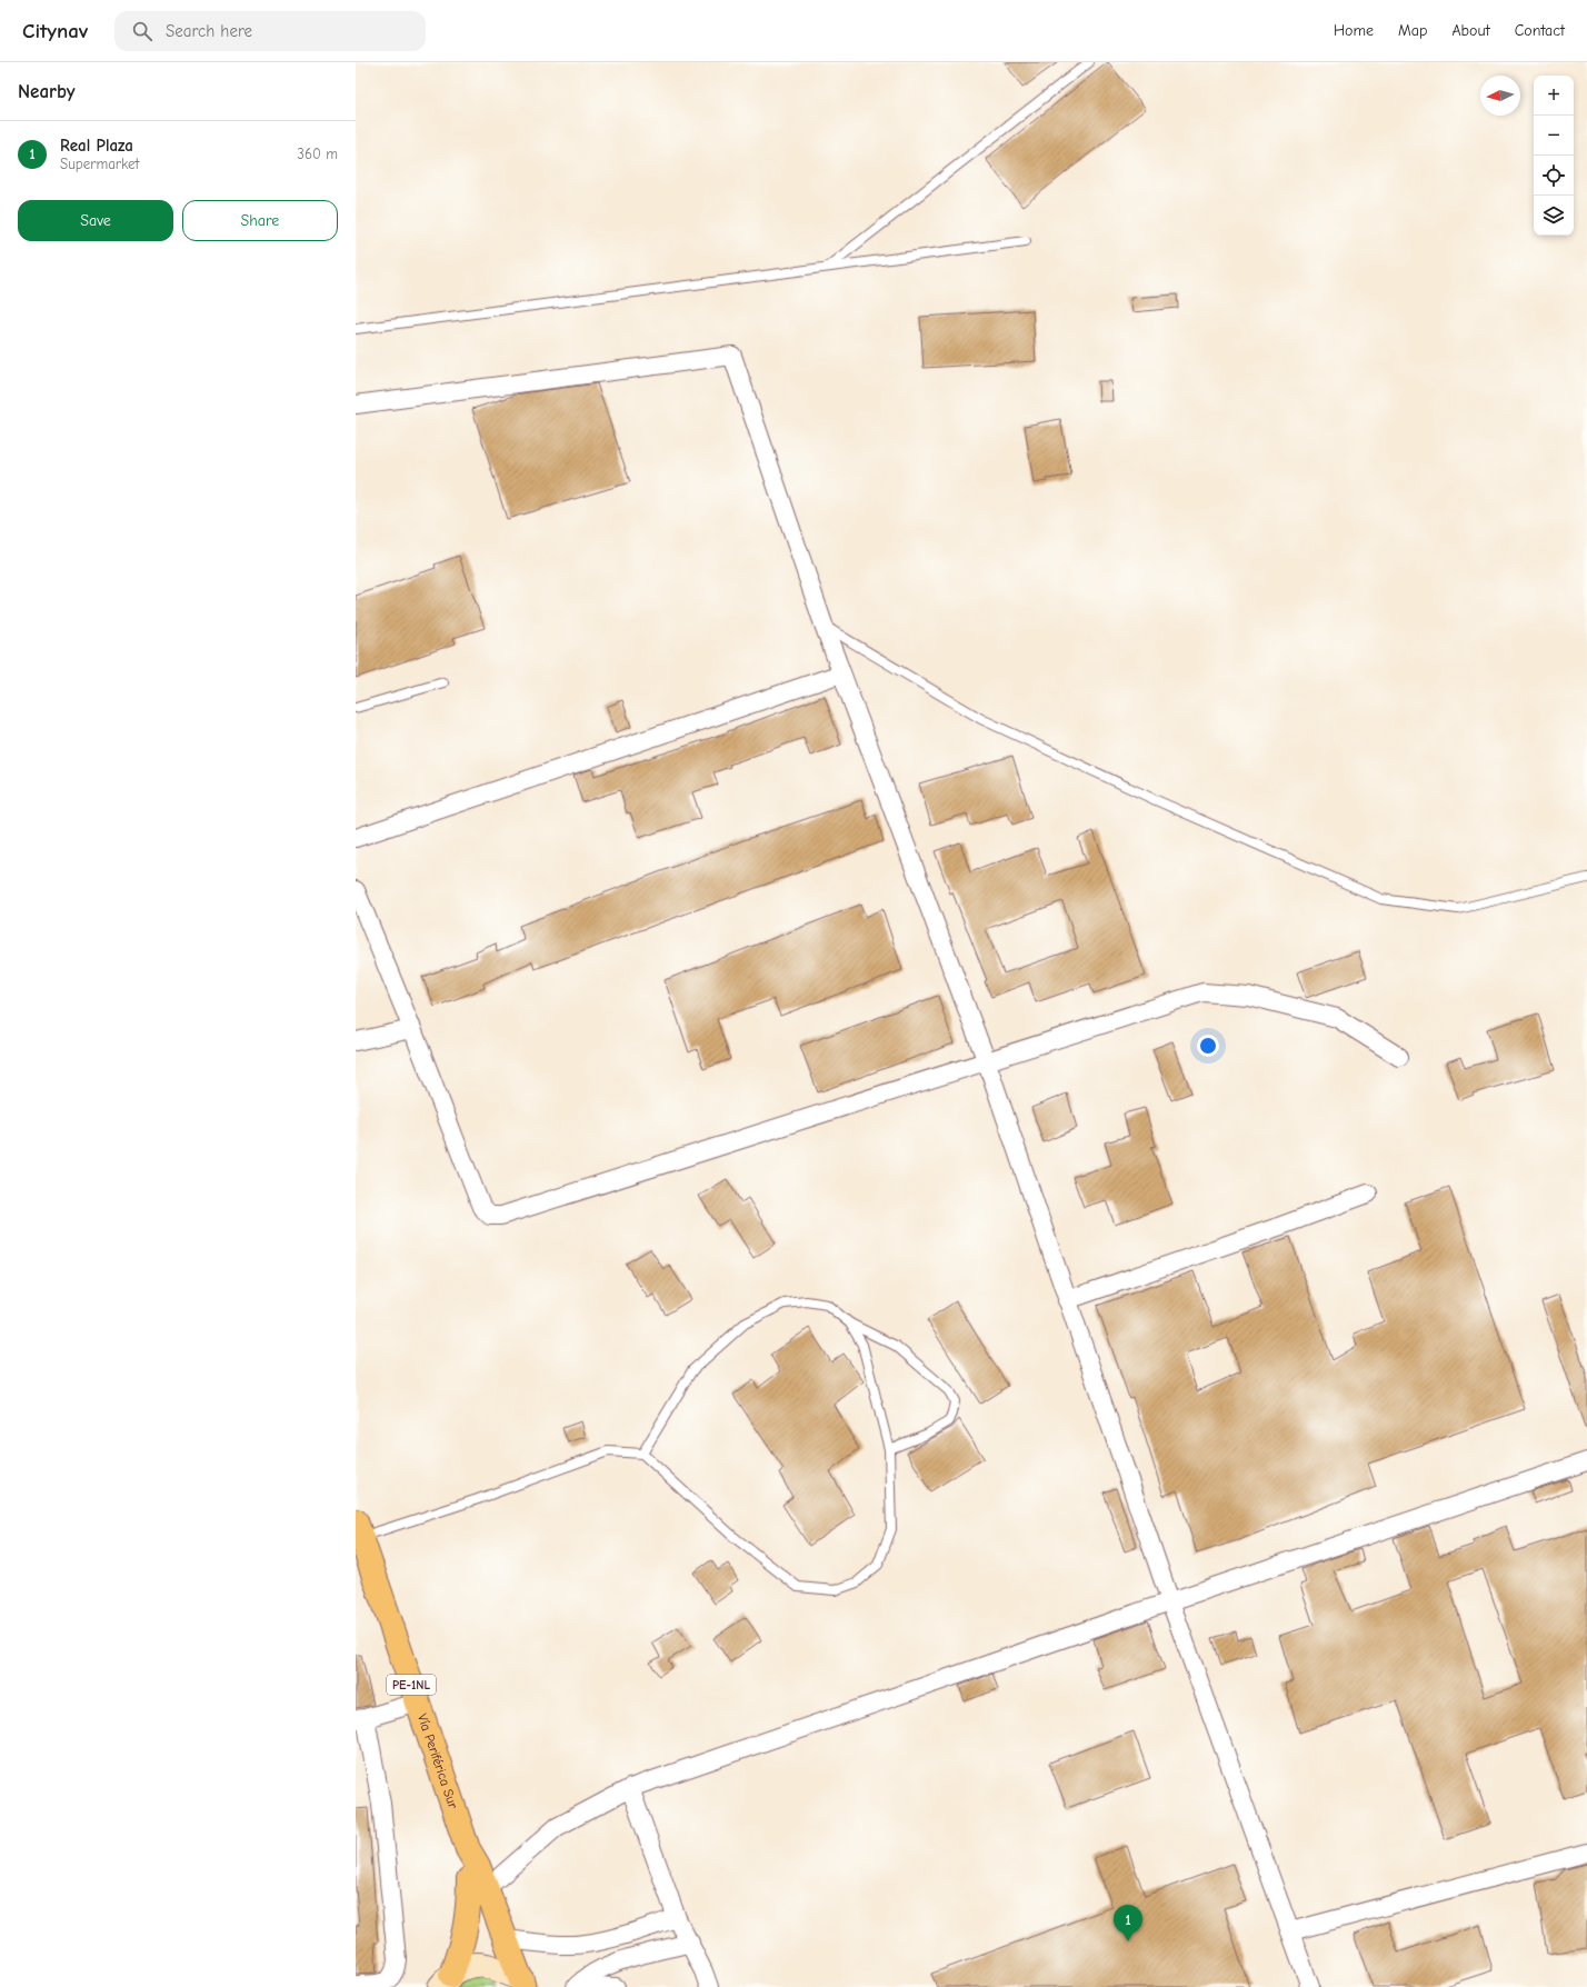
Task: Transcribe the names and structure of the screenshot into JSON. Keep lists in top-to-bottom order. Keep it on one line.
{"streets":{"highway":["PE-1NL","Vía Periférica Sur"]},"north":"left","page":{"header":"Citynav","search":"Search here","nav":["Home","Map","About","Contact"],"heading":"Nearby","map_buttons":["+","−"],"list":[{"mark":"1","name":"Real Plaza","note":"Supermarket","value":"360 m"}],"buttons":["Save","Share"],"pins":"1"}}
